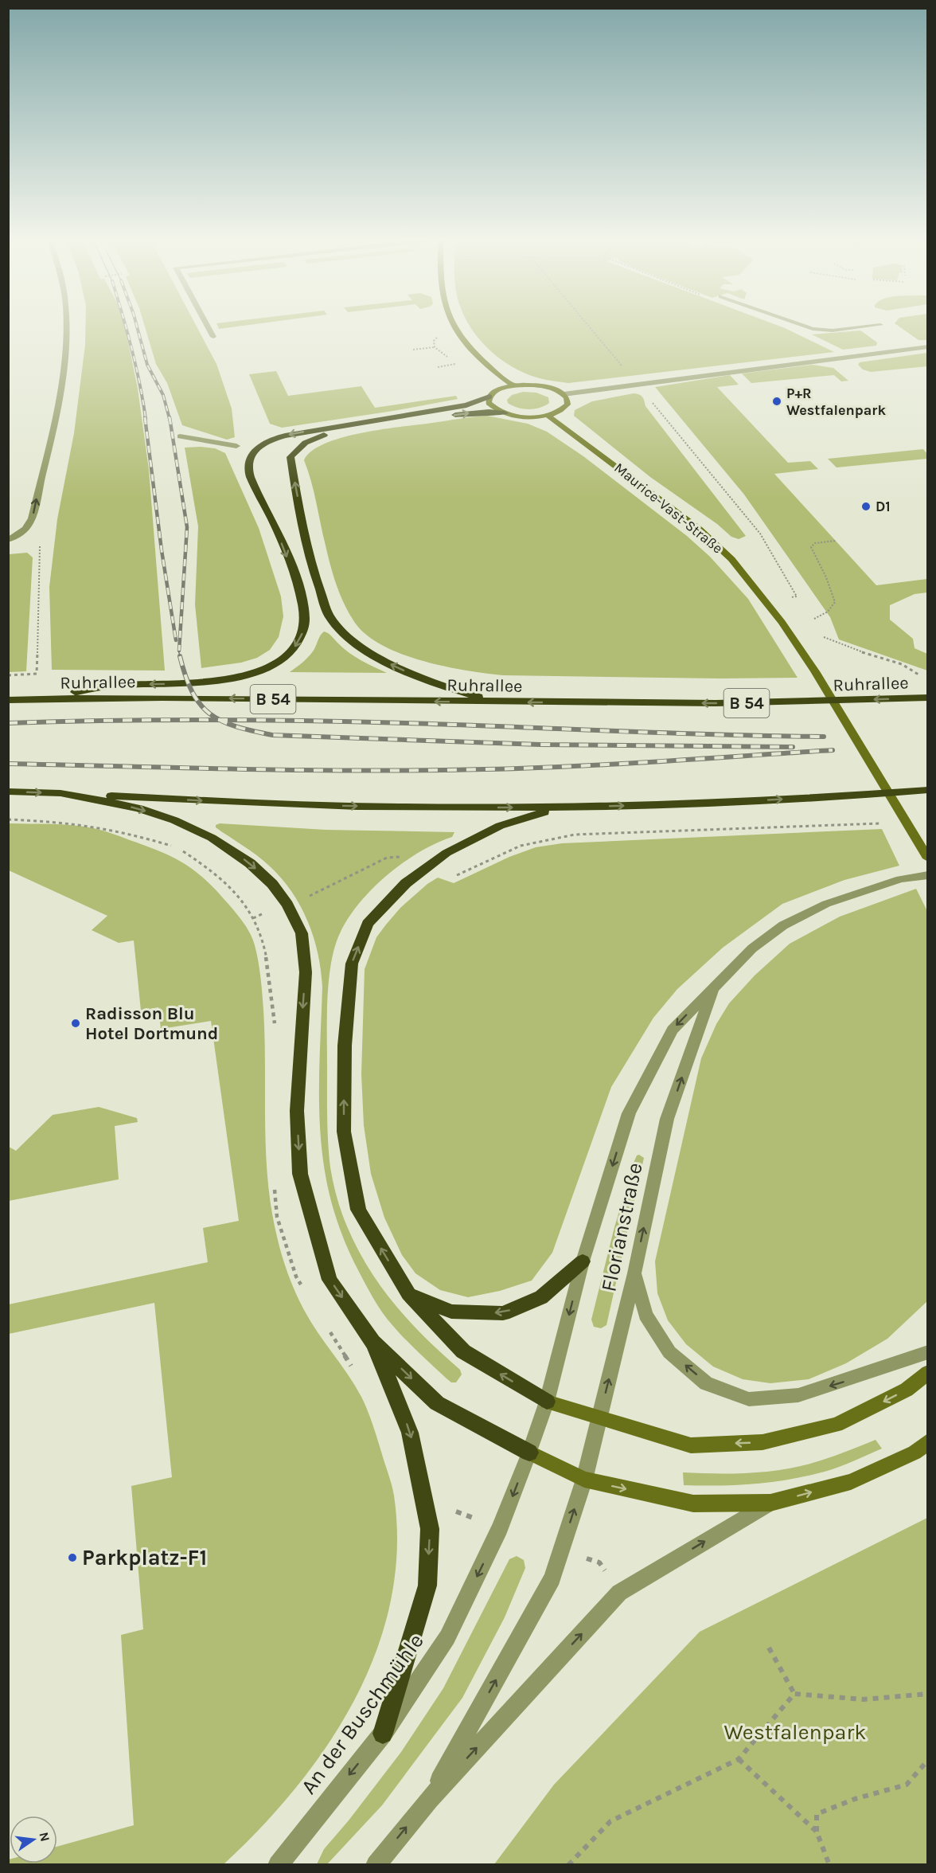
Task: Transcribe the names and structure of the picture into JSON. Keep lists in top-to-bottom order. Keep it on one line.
{"streets":{"highway":["Ruhrallee","B 54"],"main road":["Maurice-Vast-Straße"],"street":["Florianstraße","An der Buschmühle"]},"crossings":[["Ruhrallee","B 54"],["Florianstraße","An der Buschmühle"]],"parks":["Westfalenpark"],"places":["P+R Westfalenpark","D1","Radisson Blu Hotel Dortmund","Parkplatz-F1"],"north":"right"}
